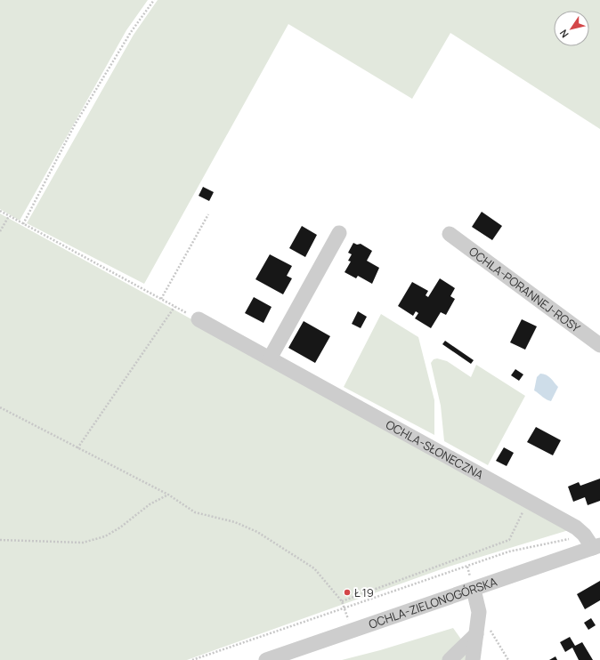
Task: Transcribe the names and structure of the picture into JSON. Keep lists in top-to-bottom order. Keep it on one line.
{"streets":{"street":["OCHLA-PORANNEJ-ROSY","OCHLA-SŁONECZNA","OCHLA-ZIELONOGÓRSKA"]},"crossings":[["OCHLA-SŁONECZNA","OCHLA-ZIELONOGÓRSKA"]],"places":["Ł 19"],"north":"bottom left"}
